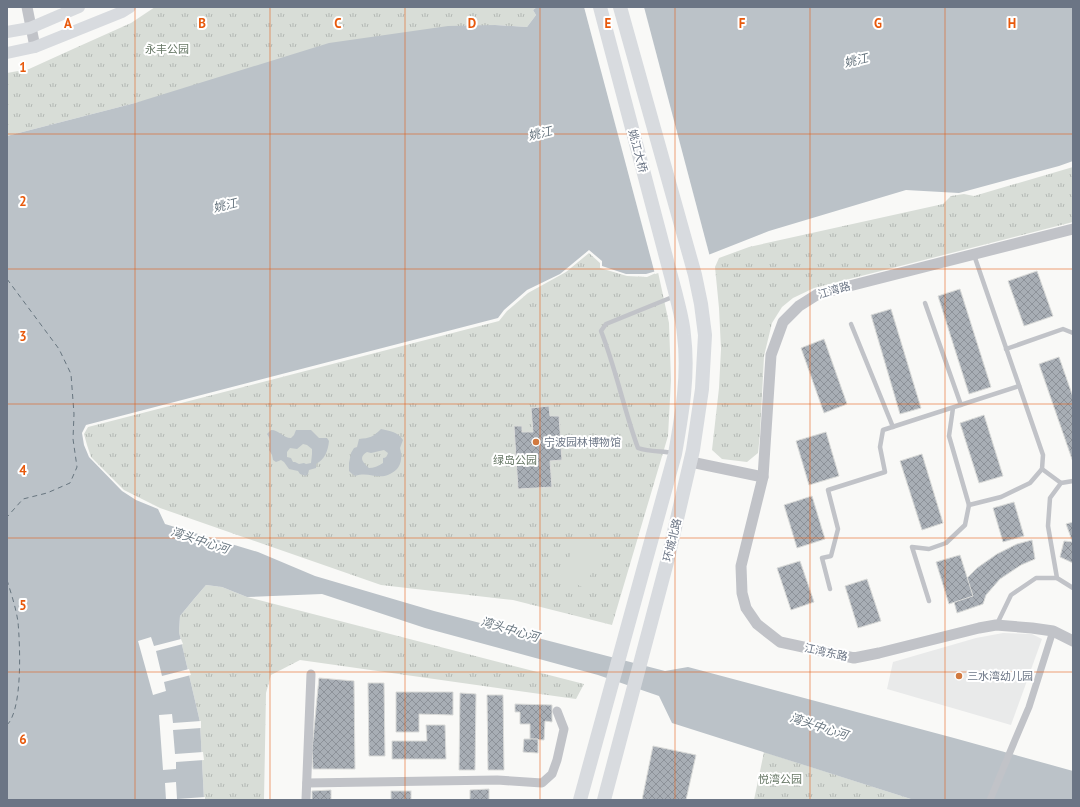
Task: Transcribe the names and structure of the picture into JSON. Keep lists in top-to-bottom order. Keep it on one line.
{"streets":{"main road":["姚江大桥","环城北路"],"street":["江湾路","江湾东路"]},"crossings":[["姚江大桥","环城北路"],["江湾路","江湾东路"]],"water":["姚江","湾头中心河"],"parks":["永丰公园","绿岛公园","悦湾公园"],"places":["宁波园林博物馆","三水湾幼儿园"],"grid":{"columns":["A","B","C","D","E","F","G","H"],"rows":["1","2","3","4","5","6"]}}
